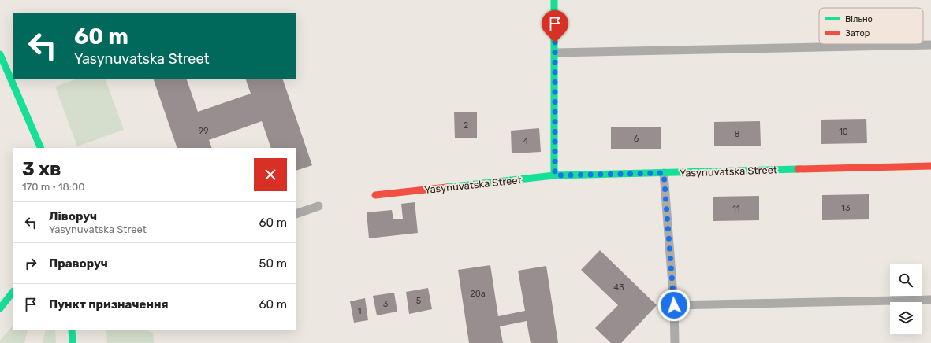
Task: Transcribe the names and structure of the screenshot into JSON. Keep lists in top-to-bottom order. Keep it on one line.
{"streets":{"street":["Yasynuvatska Street"]},"house_numbers":["2","99","10","8","6","4","13","11","43","20а","5","3","1"],"legend":["Вільно","Затор"],"page":{"turn":["60 m","Yasynuvatska Street"],"heading":["3 хв","170 m · 18:00"],"list":[{"name":"Ліворуч","note":"Yasynuvatska Street","value":"60 m"},{"name":"Праворуч","value":"50 m"},{"name":"Пункт призначення","value":"60 m"}]}}
